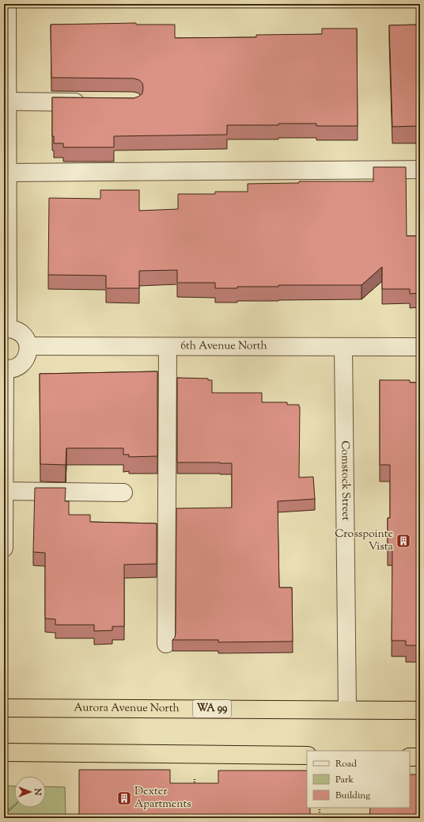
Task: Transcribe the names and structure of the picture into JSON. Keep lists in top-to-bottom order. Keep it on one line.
{"streets":{"highway":["Aurora Avenue North","WA 99"],"street":["6th Avenue North","Comstock Street"]},"crossings":[["6th Avenue North","Comstock Street"],["Comstock Street","Aurora Avenue North"]],"places":{"building":["Crosspointe Vista","Dexter Apartments"]},"legend":["Road","Park","Building"],"north":"right"}
